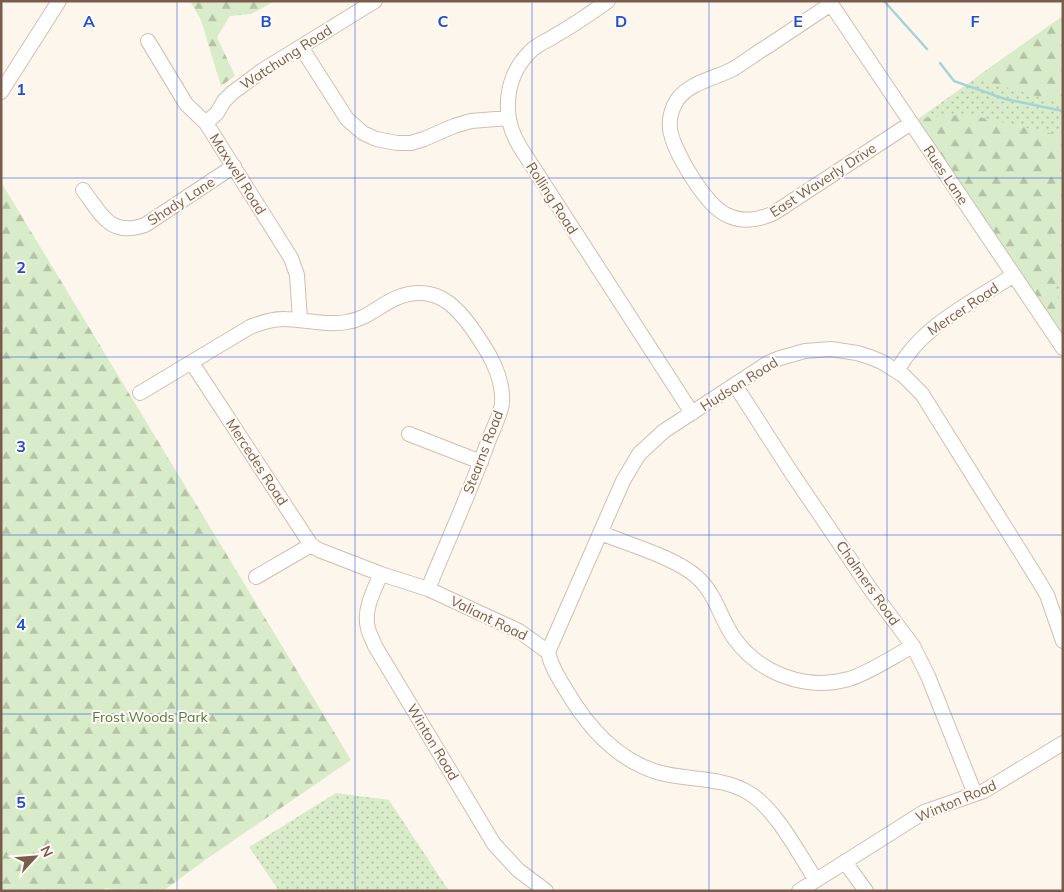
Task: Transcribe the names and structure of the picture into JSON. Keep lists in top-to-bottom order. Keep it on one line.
{"streets":{"street":["Watchung Road","Maxwell Road","Rues Lane","East Waverly Drive","Rolling Road","Shady Lane","Mercer Road","Hudson Road","Stearns Road","Mercedes Road","Chalmers Road","Valiant Road","Winton Road"]},"crossings":[["Watchung Road","Maxwell Road"],["Maxwell Road","Shady Lane"],["Maxwell Road","Stearns Road"],["Rues Lane","East Waverly Drive"],["Rues Lane","Mercer Road"],["Rolling Road","Hudson Road"],["Mercer Road","Hudson Road"],["Hudson Road","Chalmers Road"],["Hudson Road","Valiant Road"],["Stearns Road","Mercedes Road"],["Stearns Road","Valiant Road"],["Mercedes Road","Valiant Road"],["Chalmers Road","Winton Road"],["Valiant Road","Winton Road"]],"parks":["Frost Woods Park"],"north":"top right","grid":{"columns":["A","B","C","D","E","F"],"rows":["1","2","3","4","5"]}}
